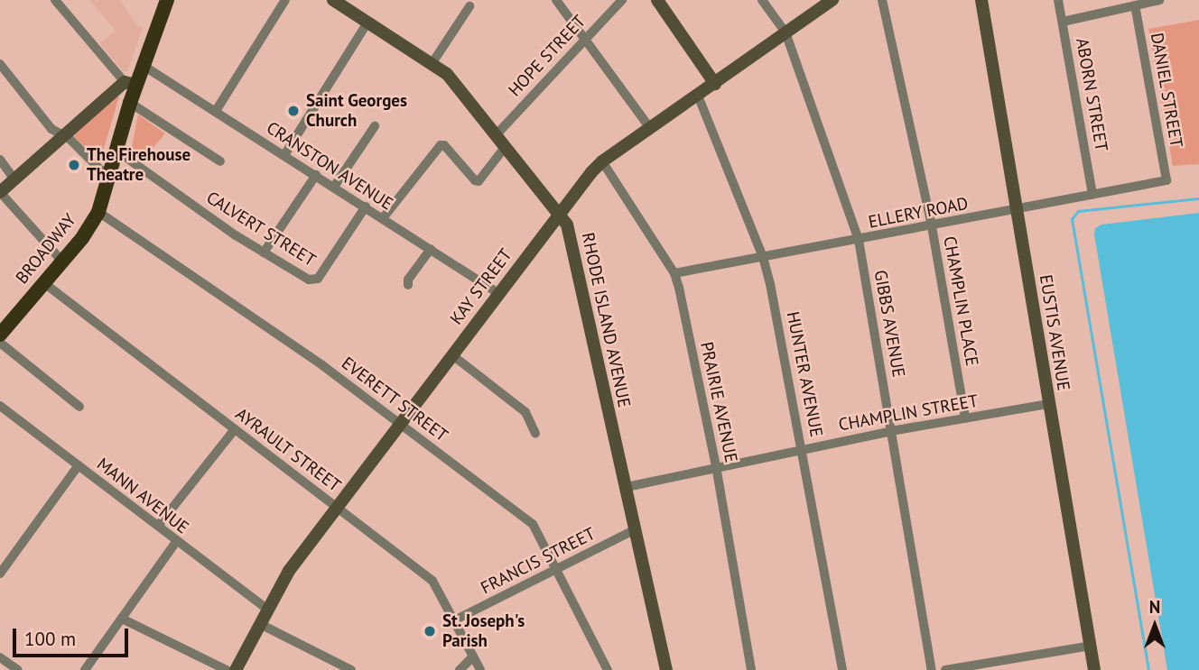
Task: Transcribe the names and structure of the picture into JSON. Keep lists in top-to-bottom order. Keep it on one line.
{"streets":{"main road":["BROADWAY"],"street":["HOPE STREET","DANIEL STREET","ABORN STREET","CRANSTON AVENUE","ELLERY ROAD","CALVERT STREET","KAY STREET","CHAMPLIN PLACE","RHODE ISLAND AVENUE","GIBBS AVENUE","EUSTIS AVENUE","HUNTER AVENUE","EVERETT STREET","PRAIRIE AVENUE","CHAMPLIN STREET","AYRAULT STREET","MANN AVENUE","FRANCIS STREET"]},"crossings":[["HOPE STREET","RHODE ISLAND AVENUE"],["DANIEL STREET","ELLERY ROAD"],["ABORN STREET","ELLERY ROAD"],["CRANSTON AVENUE","CALVERT STREET"],["CRANSTON AVENUE","BROADWAY"],["CRANSTON AVENUE","KAY STREET"],["ELLERY ROAD","CHAMPLIN PLACE"],["ELLERY ROAD","GIBBS AVENUE"],["ELLERY ROAD","EUSTIS AVENUE"],["ELLERY ROAD","HUNTER AVENUE"],["ELLERY ROAD","PRAIRIE AVENUE"],["CALVERT STREET","BROADWAY"],["BROADWAY","EVERETT STREET"],["BROADWAY","AYRAULT STREET"],["KAY STREET","RHODE ISLAND AVENUE"],["KAY STREET","GIBBS AVENUE"],["KAY STREET","HUNTER AVENUE"],["KAY STREET","EVERETT STREET"],["KAY STREET","PRAIRIE AVENUE"],["KAY STREET","AYRAULT STREET"],["KAY STREET","MANN AVENUE"],["CHAMPLIN PLACE","CHAMPLIN STREET"],["RHODE ISLAND AVENUE","CHAMPLIN STREET"],["RHODE ISLAND AVENUE","FRANCIS STREET"],["GIBBS AVENUE","CHAMPLIN STREET"],["EUSTIS AVENUE","CHAMPLIN STREET"],["HUNTER AVENUE","CHAMPLIN STREET"],["EVERETT STREET","FRANCIS STREET"],["PRAIRIE AVENUE","CHAMPLIN STREET"],["AYRAULT STREET","FRANCIS STREET"]],"places":["Saint Georges Church","The Firehouse Theatre","St. Joseph's Parish"],"scale_bar":"100 m","north":"top"}
